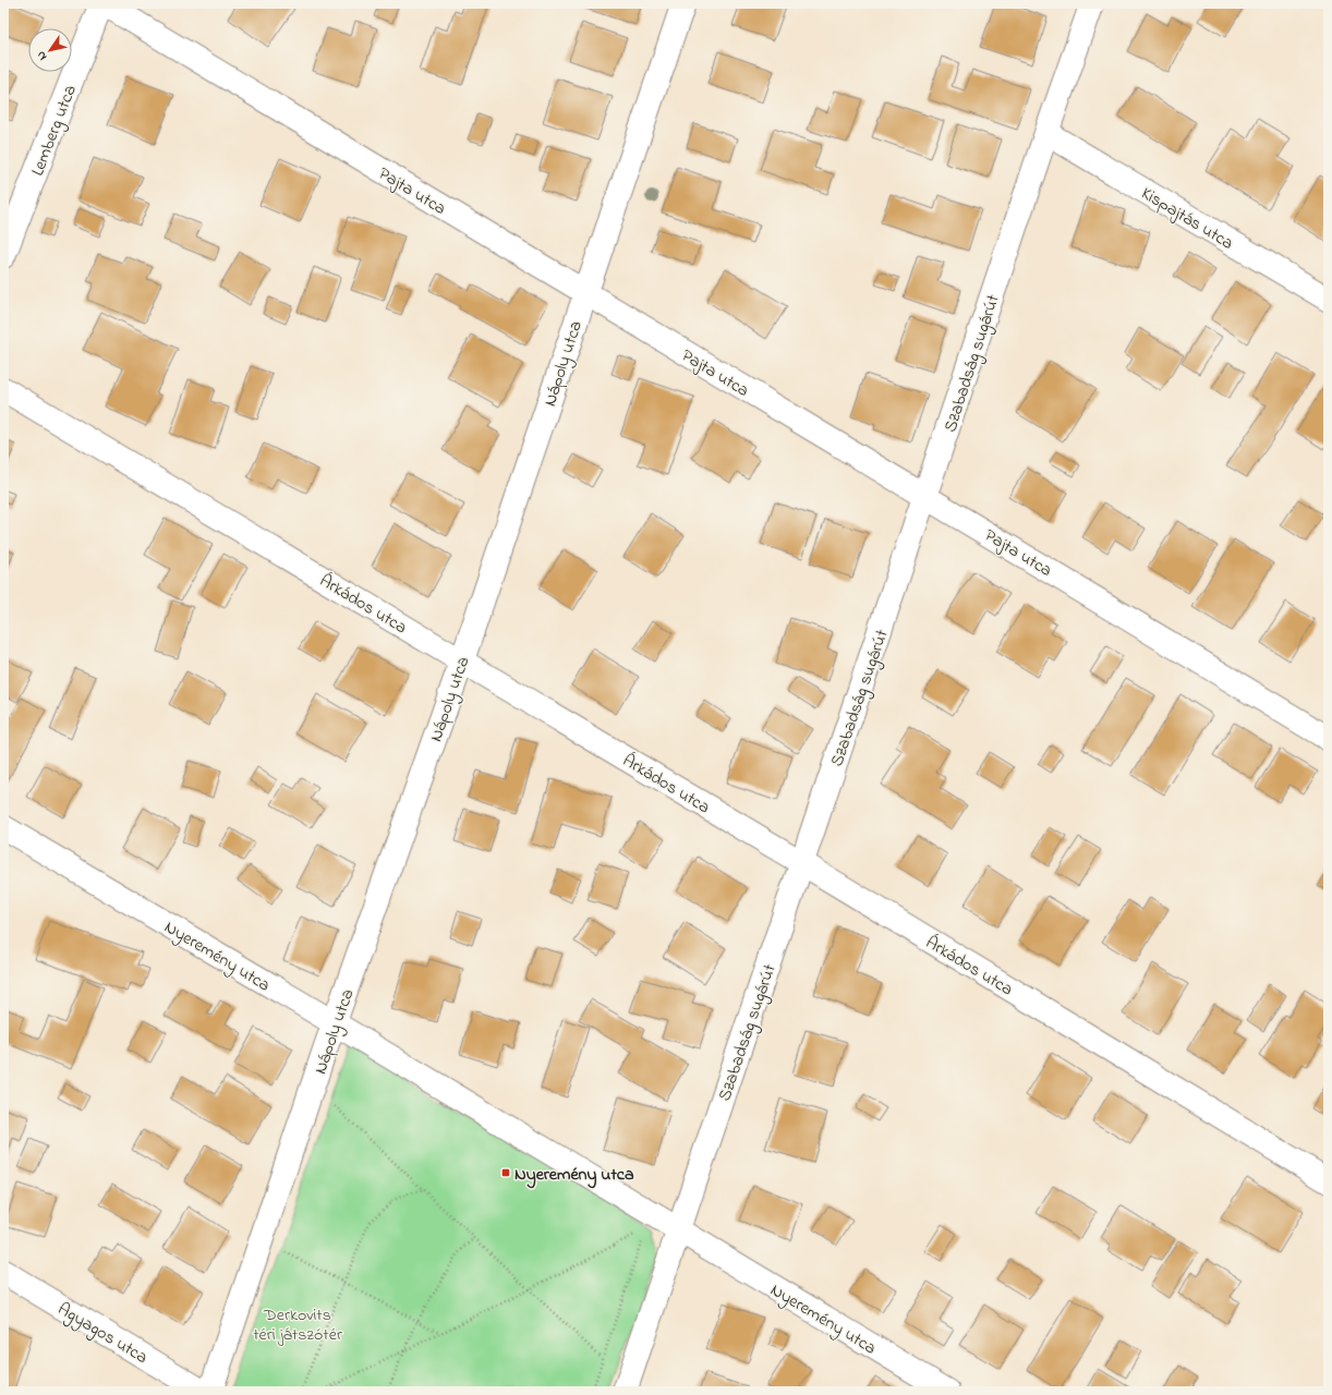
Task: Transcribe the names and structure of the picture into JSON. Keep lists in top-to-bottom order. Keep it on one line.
{"streets":{"street":["Lemberg utca","Pajta utca","Kispajtás utca","Nápoly utca","Szabadság sugárút","Árkádos utca","Nyeremény utca","Agyagos utca"]},"crossings":[["Lemberg utca","Pajta utca"],["Pajta utca","Nápoly utca"],["Pajta utca","Szabadság sugárút"],["Kispajtás utca","Szabadság sugárút"],["Nápoly utca","Árkádos utca"],["Nápoly utca","Nyeremény utca"],["Szabadság sugárút","Árkádos utca"],["Szabadság sugárút","Nyeremény utca"]],"parks":["Derkovits téri játszótér"],"places":{"transit":["Nyeremény utca"]},"north":"bottom left"}
